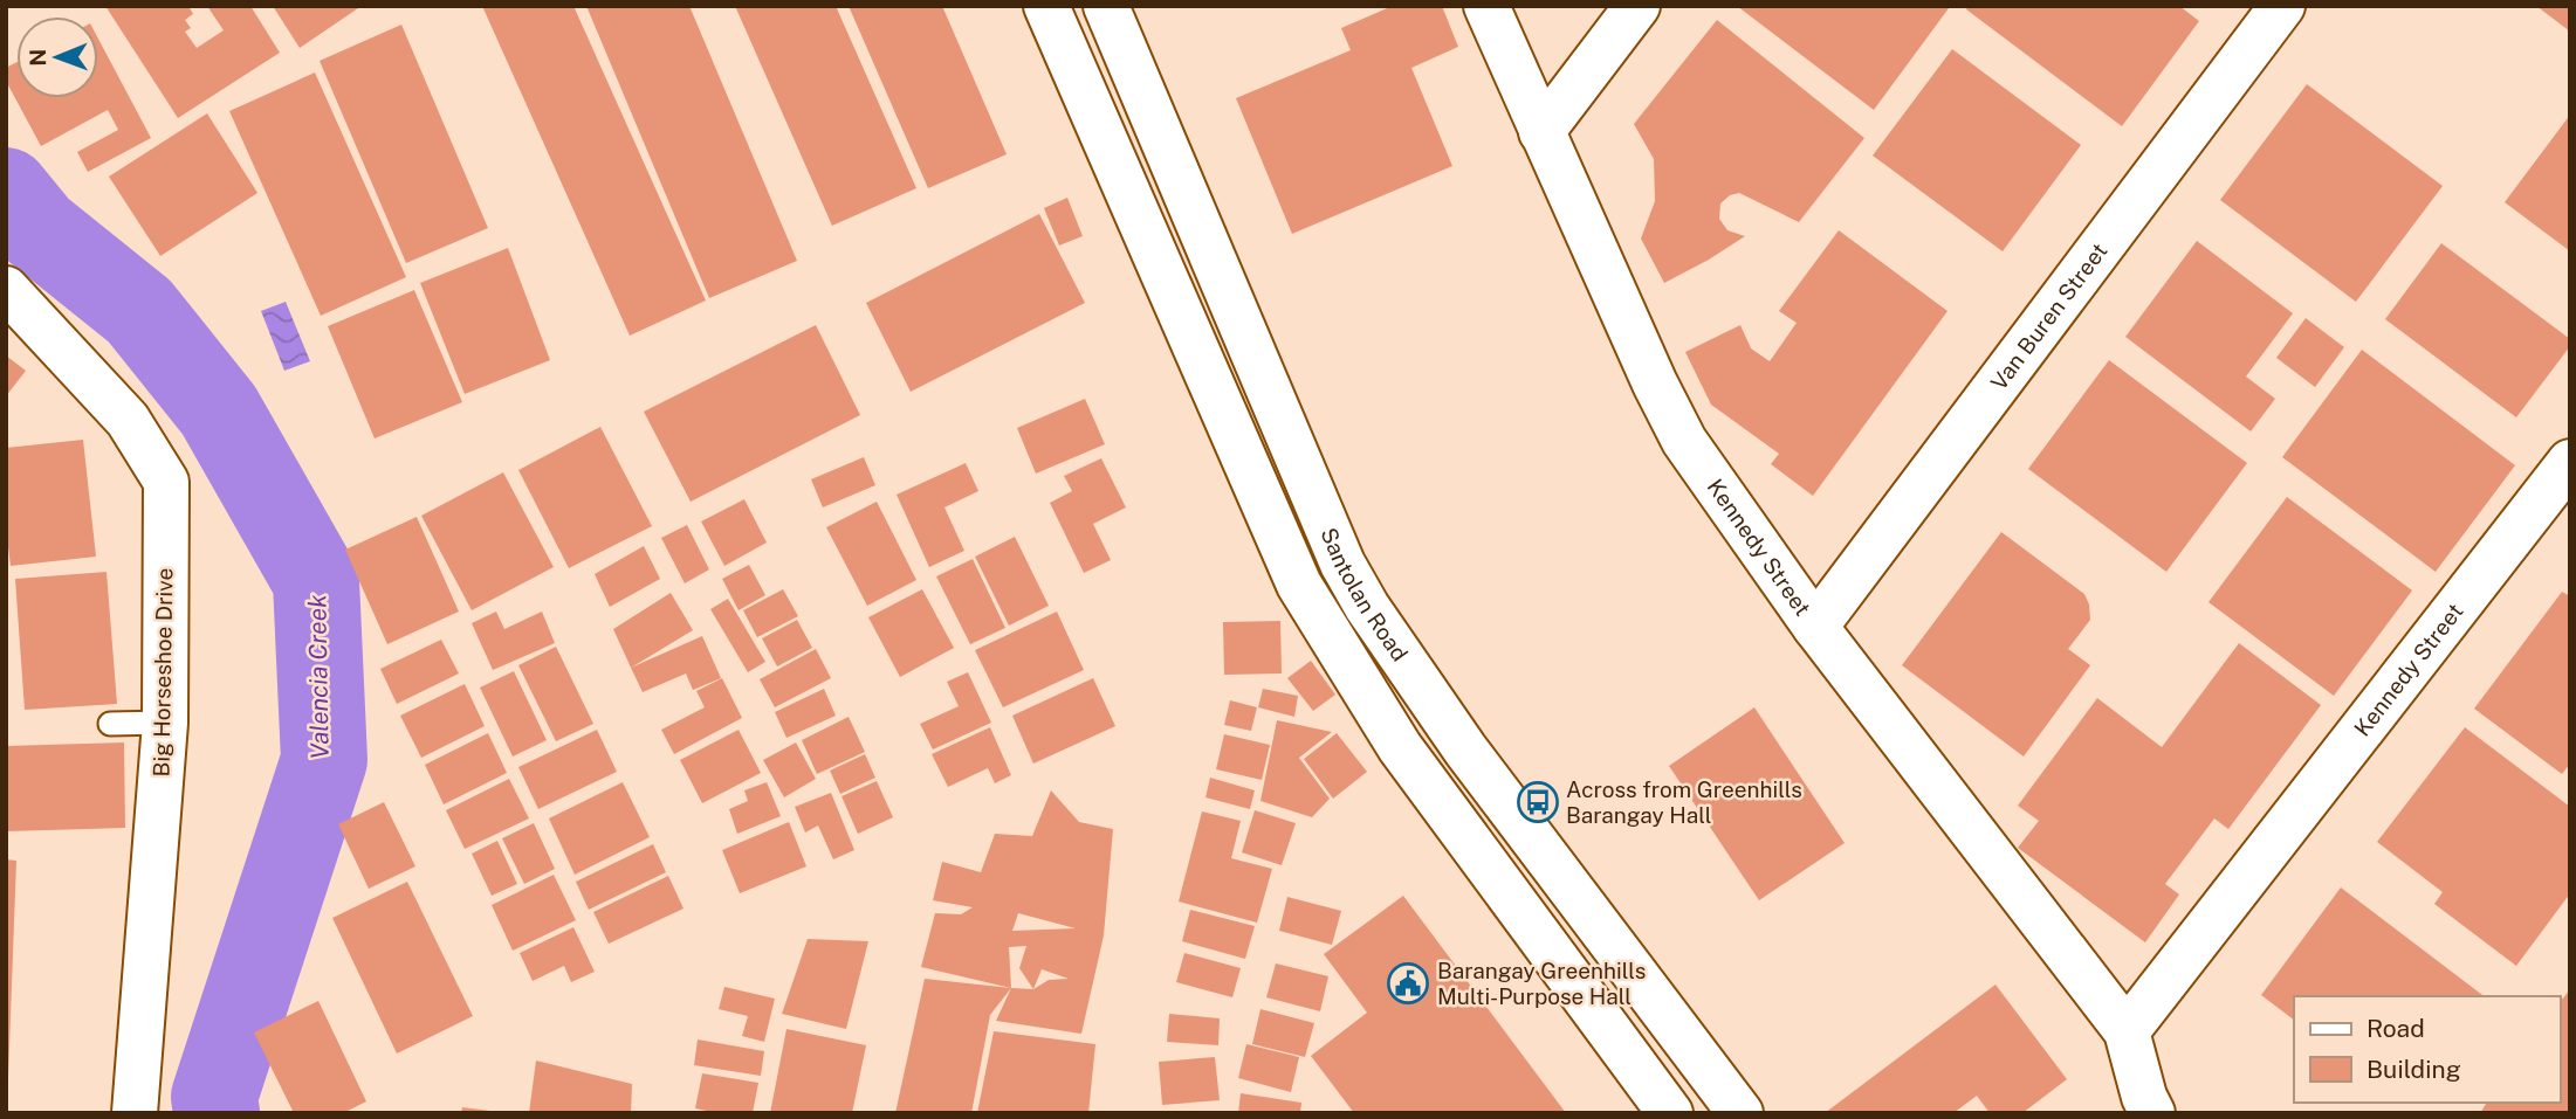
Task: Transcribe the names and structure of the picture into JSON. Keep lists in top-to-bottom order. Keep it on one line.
{"streets":{"street":["Van Buren Street","Kennedy Street","Santolan Road","Big Horseshoe Drive"]},"crossings":[["Van Buren Street","Kennedy Street"]],"water":["Valencia Creek"],"places":{"bus stop":["Across from Greenhills Barangay Hall"],"public building":["Barangay Greenhills Multi-Purpose Hall"]},"legend":["Road","Building"],"north":"left"}
